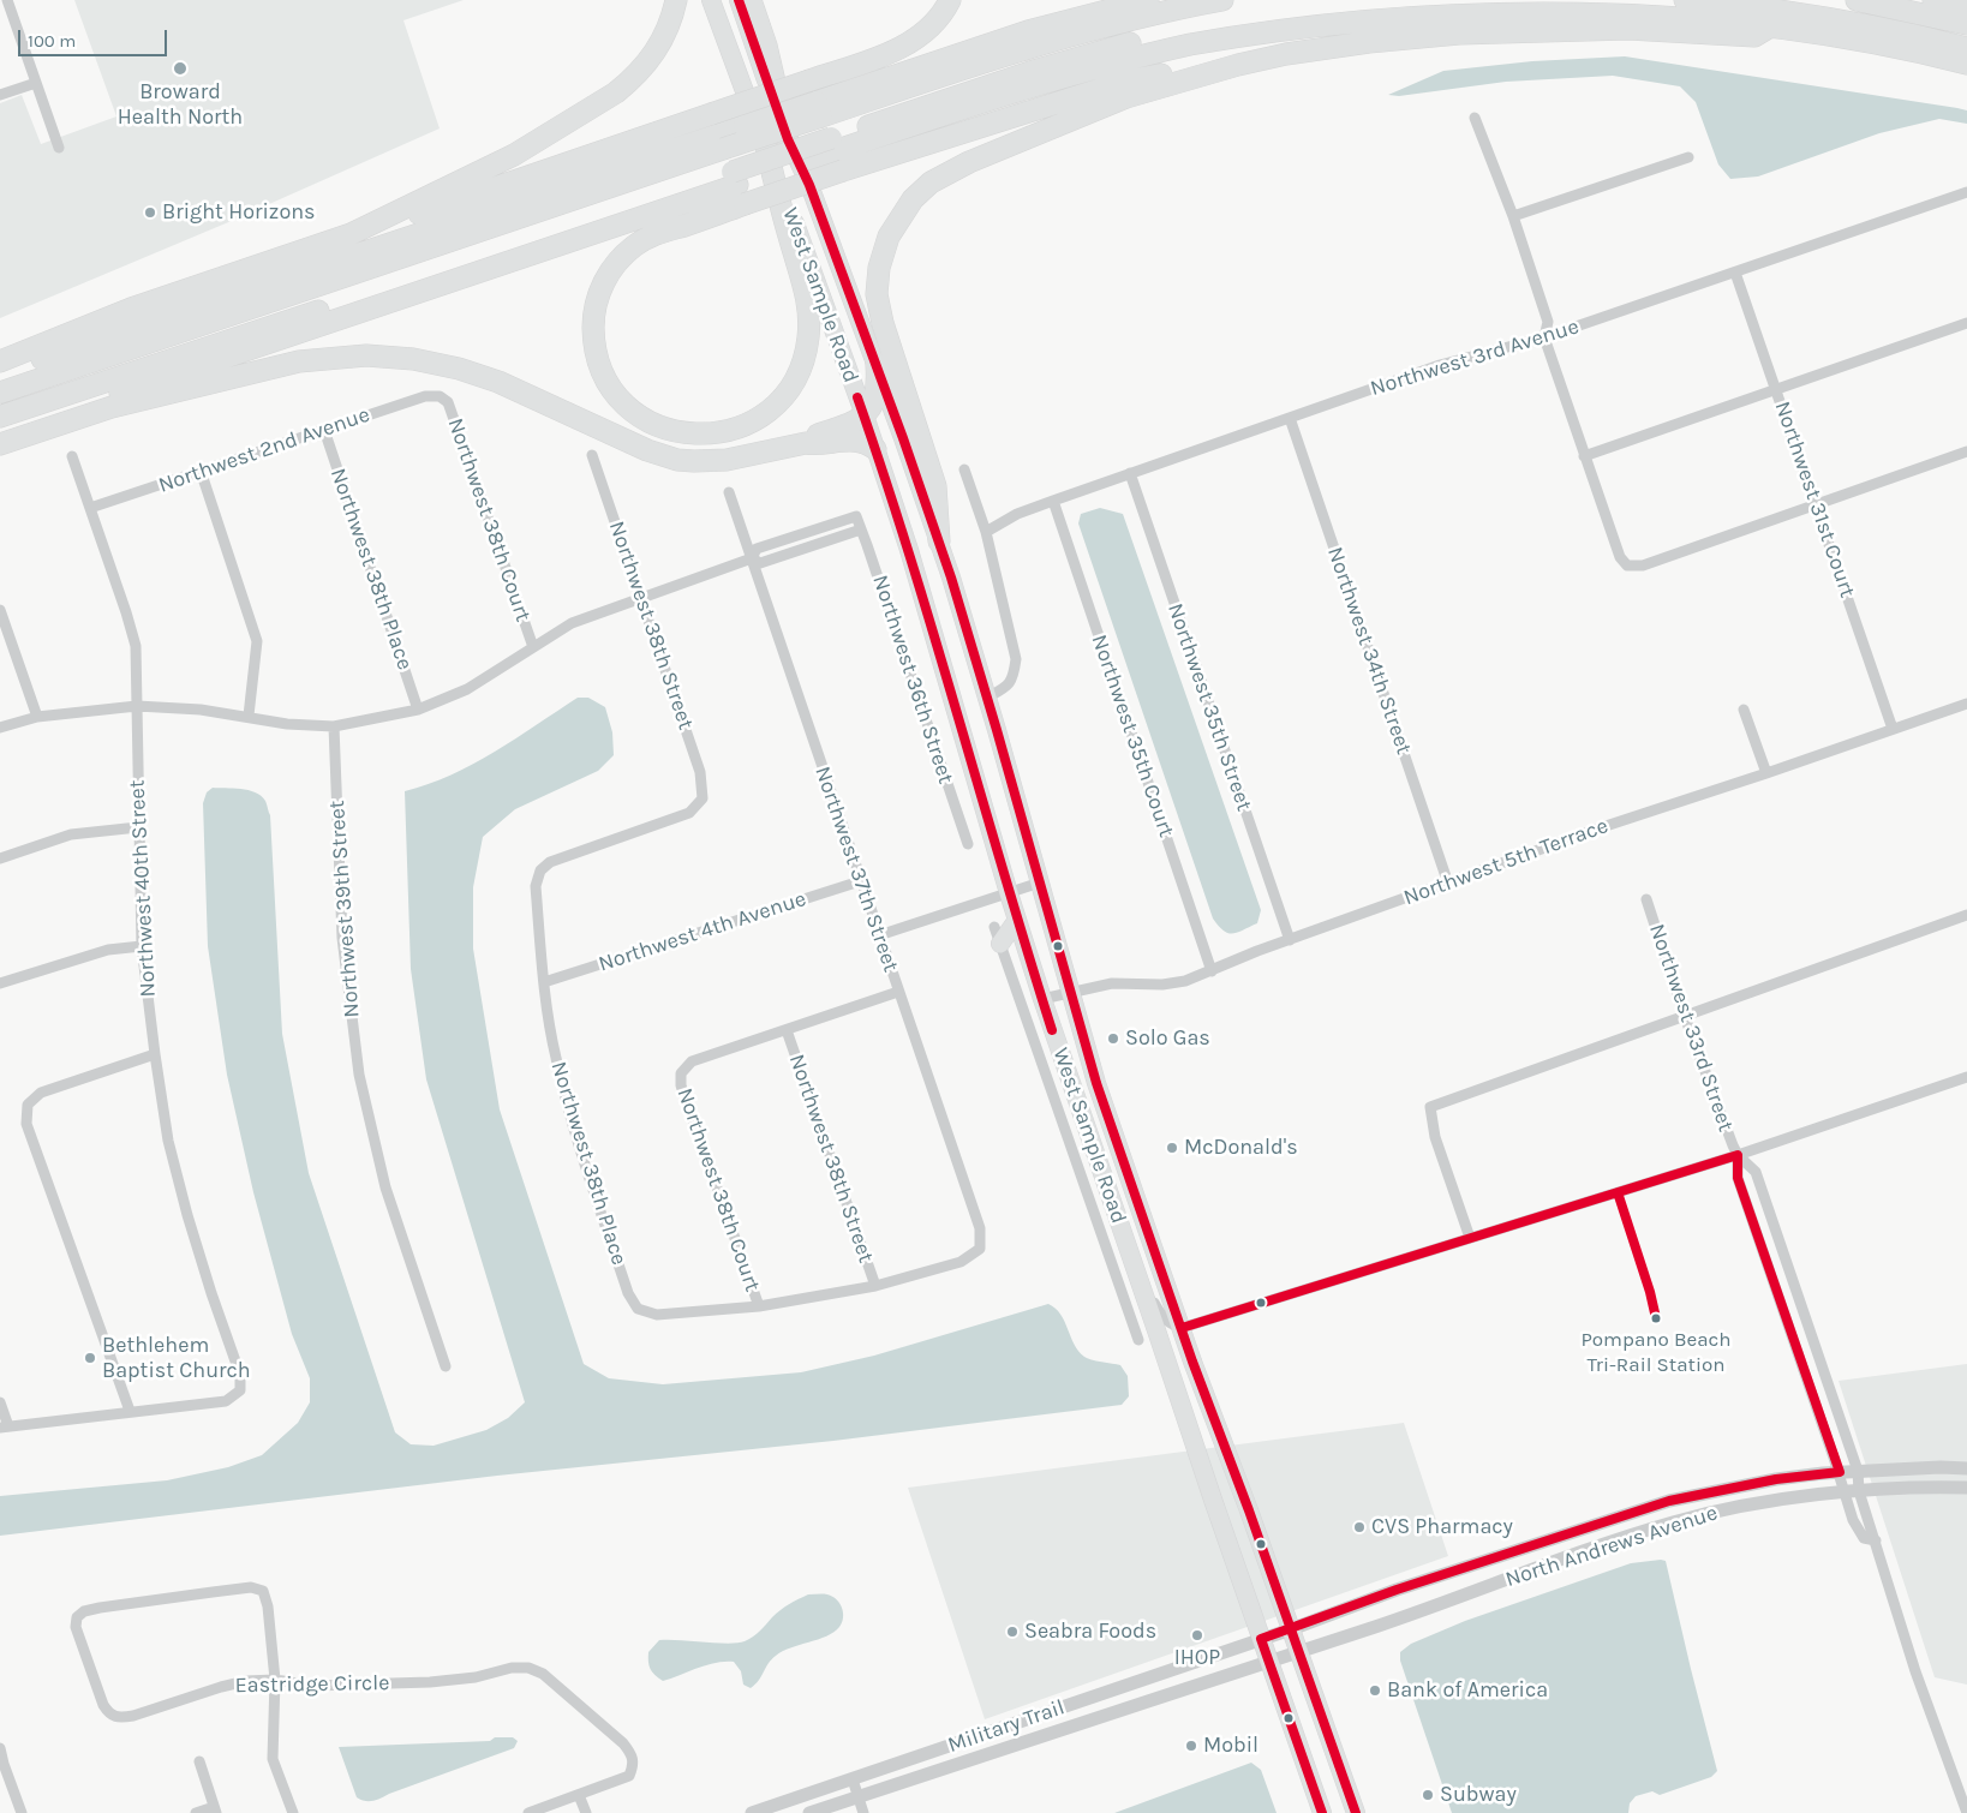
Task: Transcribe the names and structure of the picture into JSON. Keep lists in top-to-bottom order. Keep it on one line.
{"streets":{"main road":["West Sample Road"],"street":["Northwest 3rd Avenue","Northwest 2nd Avenue","Northwest 31st Court","Northwest 38th Court","Northwest 38th Place","Northwest 38th Street","Northwest 34th Street","Northwest 36th Street","Northwest 35th Street","Northwest 35th Court","Northwest 5th Terrace","Northwest 37th Street","Northwest 40th Street","Northwest 39th Street","Northwest 4th Avenue","Northwest 33rd Street","North Andrews Avenue","Eastridge Circle","Military Trail"]},"crossings":[["West Sample Road","Northwest 5th Terrace"],["West Sample Road","North Andrews Avenue"],["West Sample Road","Military Trail"],["Northwest 3rd Avenue","Northwest 31st Court"],["Northwest 3rd Avenue","Northwest 34th Street"],["Northwest 3rd Avenue","Northwest 35th Street"],["Northwest 3rd Avenue","Northwest 35th Court"],["Northwest 2nd Avenue","Northwest 38th Court"],["Northwest 2nd Avenue","Northwest 38th Place"],["Northwest 2nd Avenue","Northwest 40th Street"],["Northwest 31st Court","Northwest 5th Terrace"],["Northwest 38th Court","Northwest 38th Place"],["Northwest 38th Court","Northwest 38th Street"],["Northwest 38th Place","Northwest 38th Street"],["Northwest 38th Place","Northwest 4th Avenue"],["Northwest 38th Street","Northwest 37th Street"],["Northwest 34th Street","Northwest 5th Terrace"],["Northwest 36th Street","Northwest 37th Street"],["Northwest 35th Street","Northwest 5th Terrace"],["Northwest 35th Court","Northwest 5th Terrace"],["Northwest 37th Street","Northwest 4th Avenue"],["Northwest 33rd Street","North Andrews Avenue"],["North Andrews Avenue","Military Trail"]],"places":["Broward Health North","Bright Horizons","Solo Gas","McDonald's","Pompano Beach Tri-Rail Station","Bethlehem Baptist Church","CVS Pharmacy","Seabra Foods","IHOP","Bank of America","Mobil","Subway"],"scale_bar":"100 m"}
